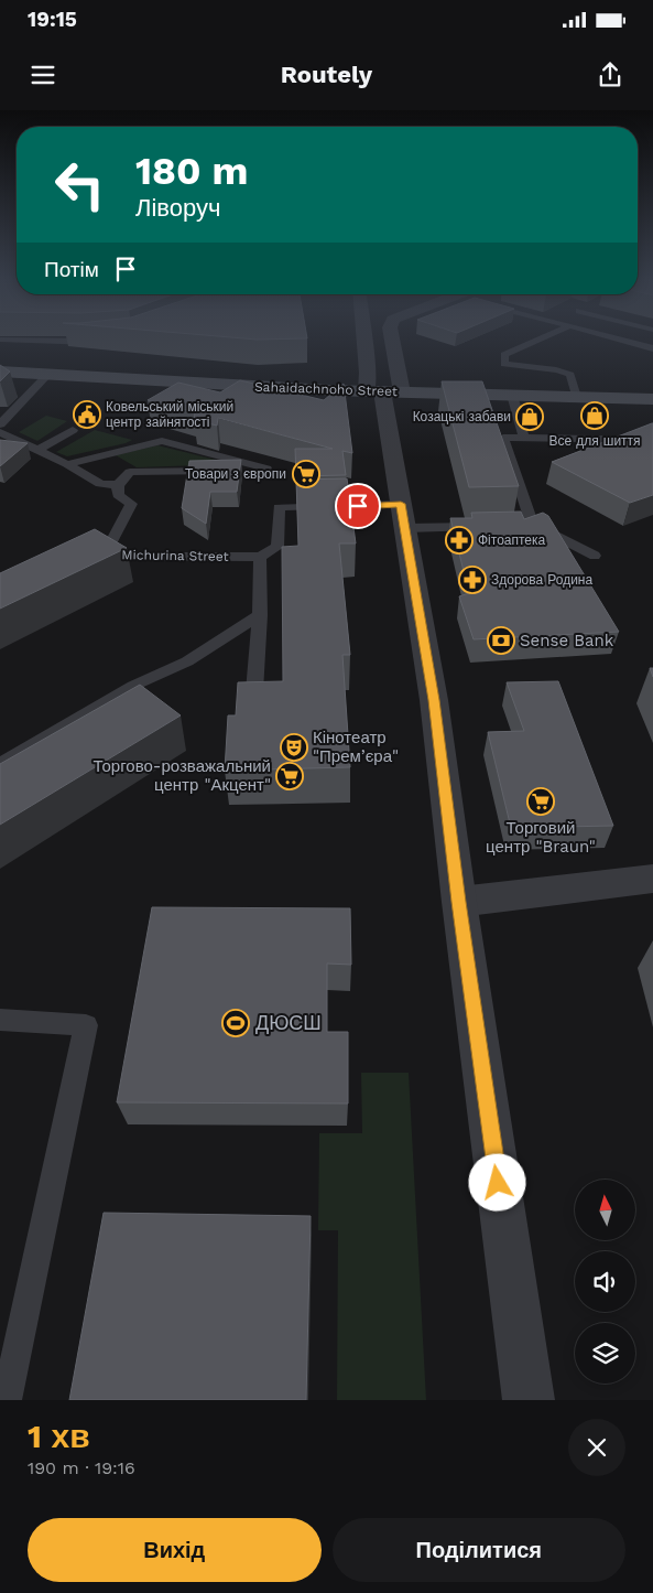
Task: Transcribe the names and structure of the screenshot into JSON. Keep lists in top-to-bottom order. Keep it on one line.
{"streets":{"main road":["Sahaidachnoho Street"],"lane":["Michurina Street"]},"places":{"public building":["Ковельський міський центр зайнятості"],"shop":["Все для шиття","Козацькі забави"],"supermarket":["Товари з європи","Торгово-розважальний центр \"Акцент\"","Торговий центр \"Braun\""],"pharmacy":["Фітоаптека","Здорова Родина"],"bank":["Sense Bank"],"theatre":["Кінотеатр \"Прем’єра\""],"sports":["ДЮСШ"]},"north":"top","page":{"status":"19:15","header":"Routely","turn":["180 m","Ліворуч"],"then":"Потім","heading":["1 хв","190 m · 19:16"],"buttons":["Вихід","Поділитися"]}}
